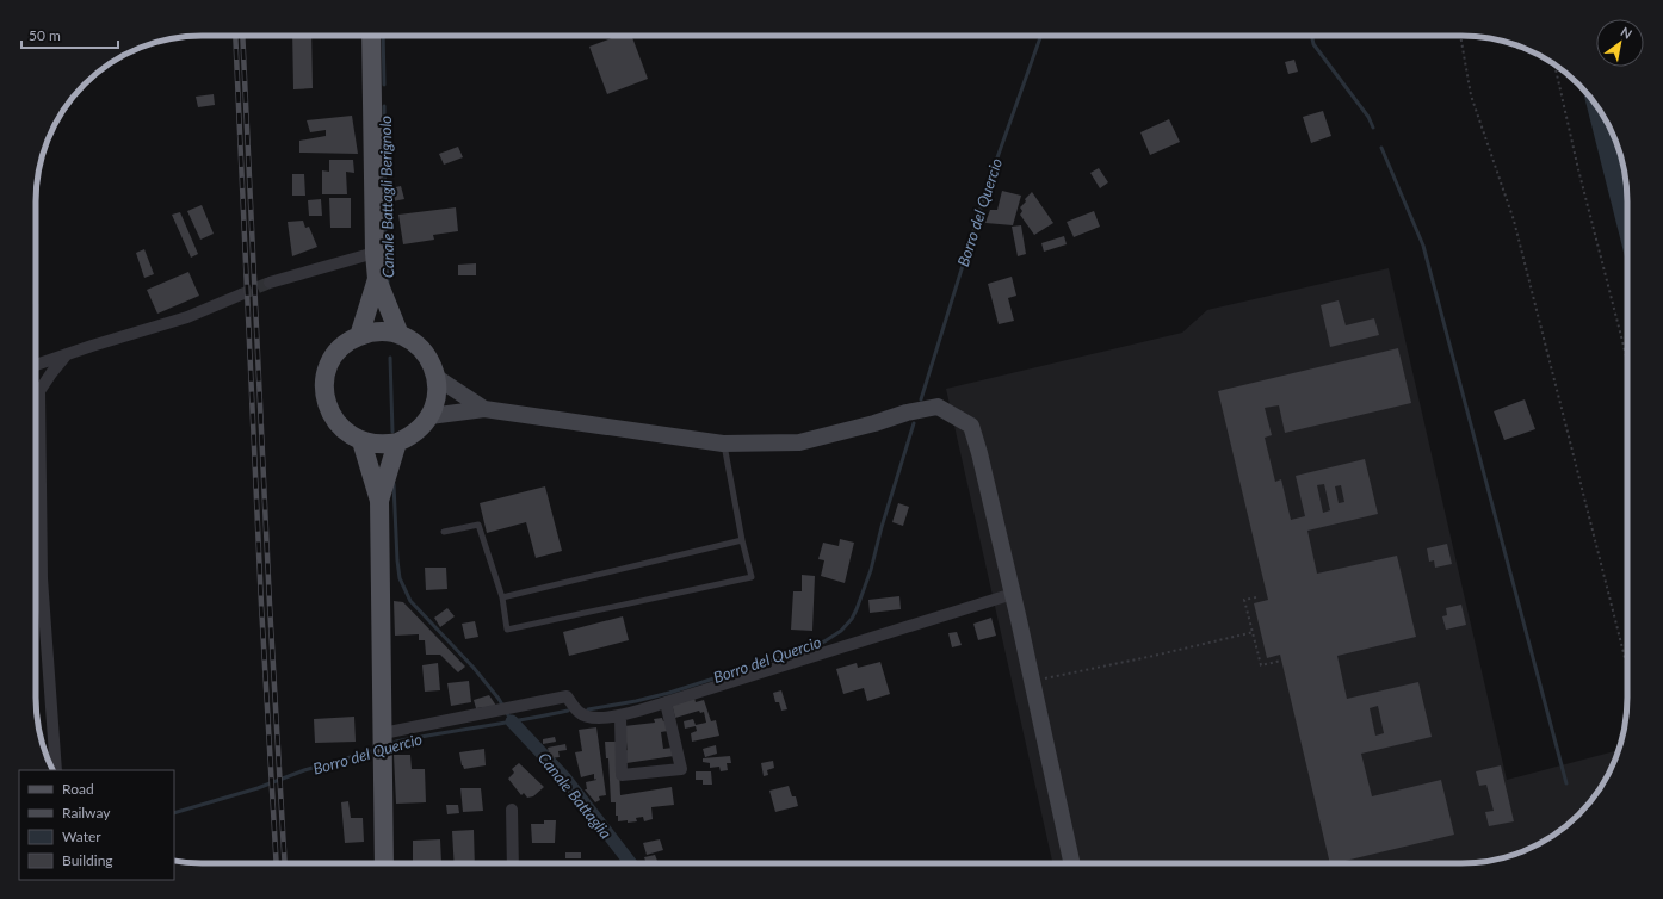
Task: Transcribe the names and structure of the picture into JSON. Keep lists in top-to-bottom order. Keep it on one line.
{"water":["Canale Battagli Berignolo","Borro del Quercio","Canale Battaglia"],"legend":["Road","Railway","Water","Building"],"scale_bar":"50 m","north":"top right"}
